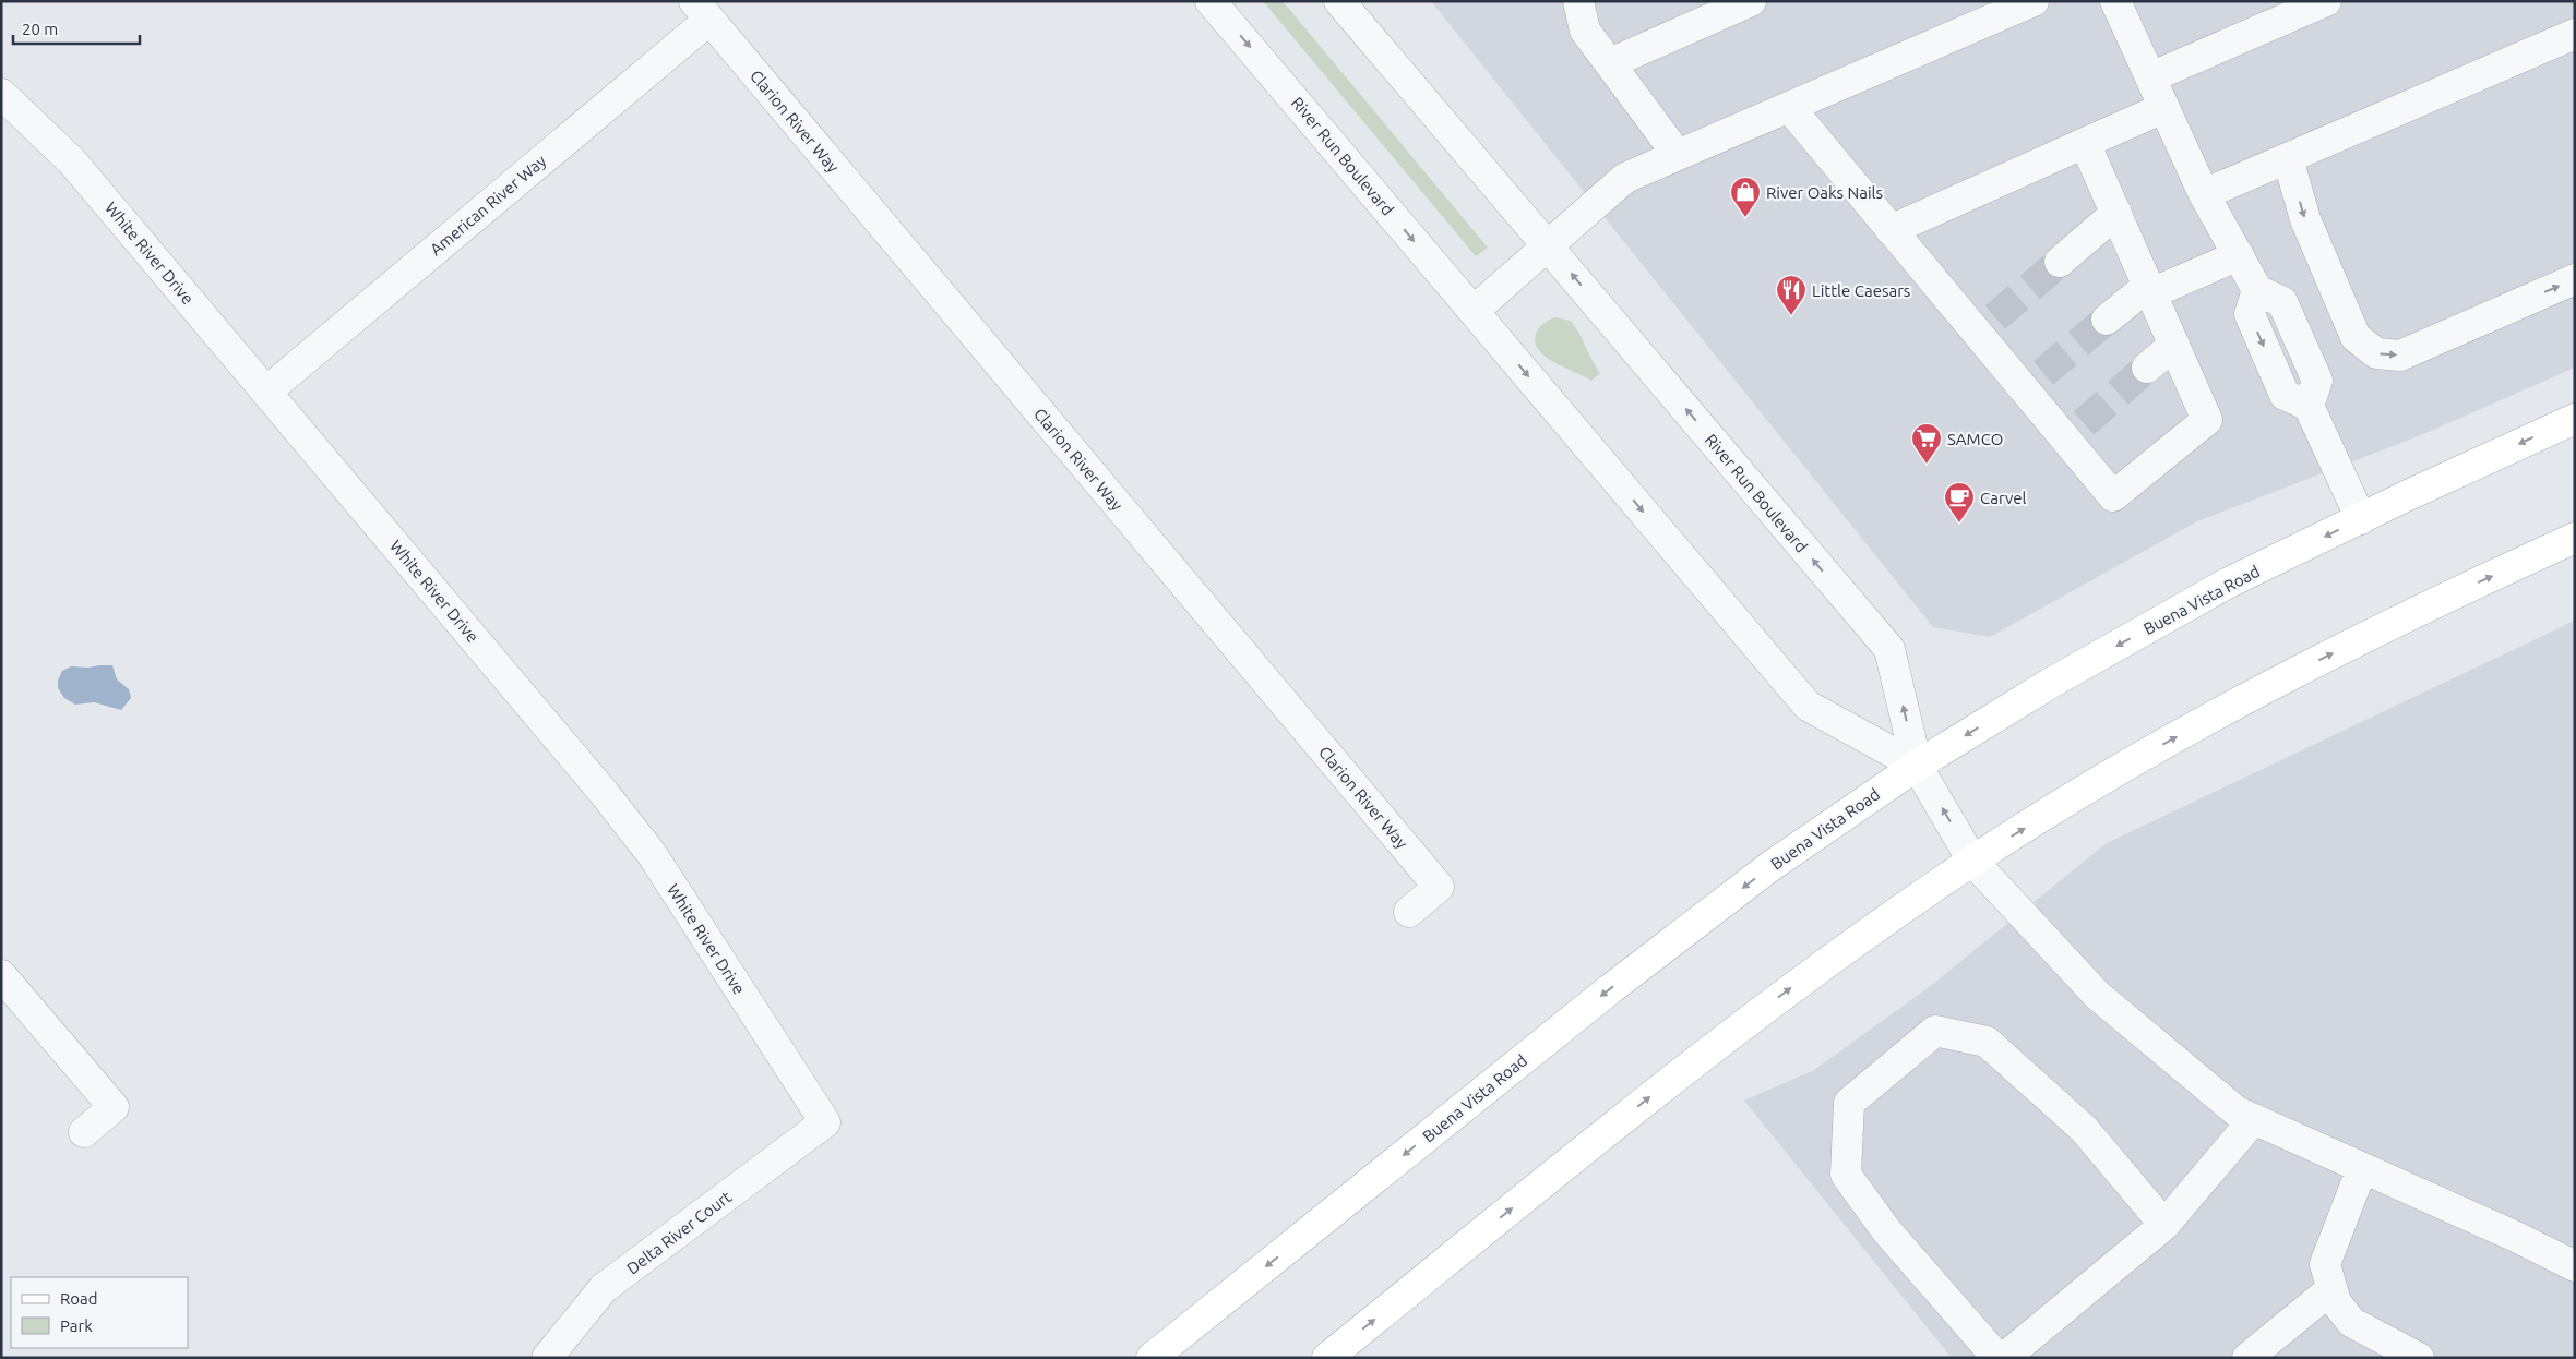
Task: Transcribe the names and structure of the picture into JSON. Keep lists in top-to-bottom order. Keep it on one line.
{"streets":{"main road":["Buena Vista Road"],"street":["Clarion River Way","River Run Boulevard","American River Way","White River Drive","Delta River Court"]},"crossings":[["Clarion River Way","American River Way"],["River Run Boulevard","Buena Vista Road"],["American River Way","White River Drive"],["White River Drive","Delta River Court"]],"places":{"shop":["River Oaks Nails"],"restaurant":["Little Caesars"],"supermarket":["SAMCO"],"cafe":["Carvel"]},"legend":["Road","Park"],"scale_bar":"20 m"}
